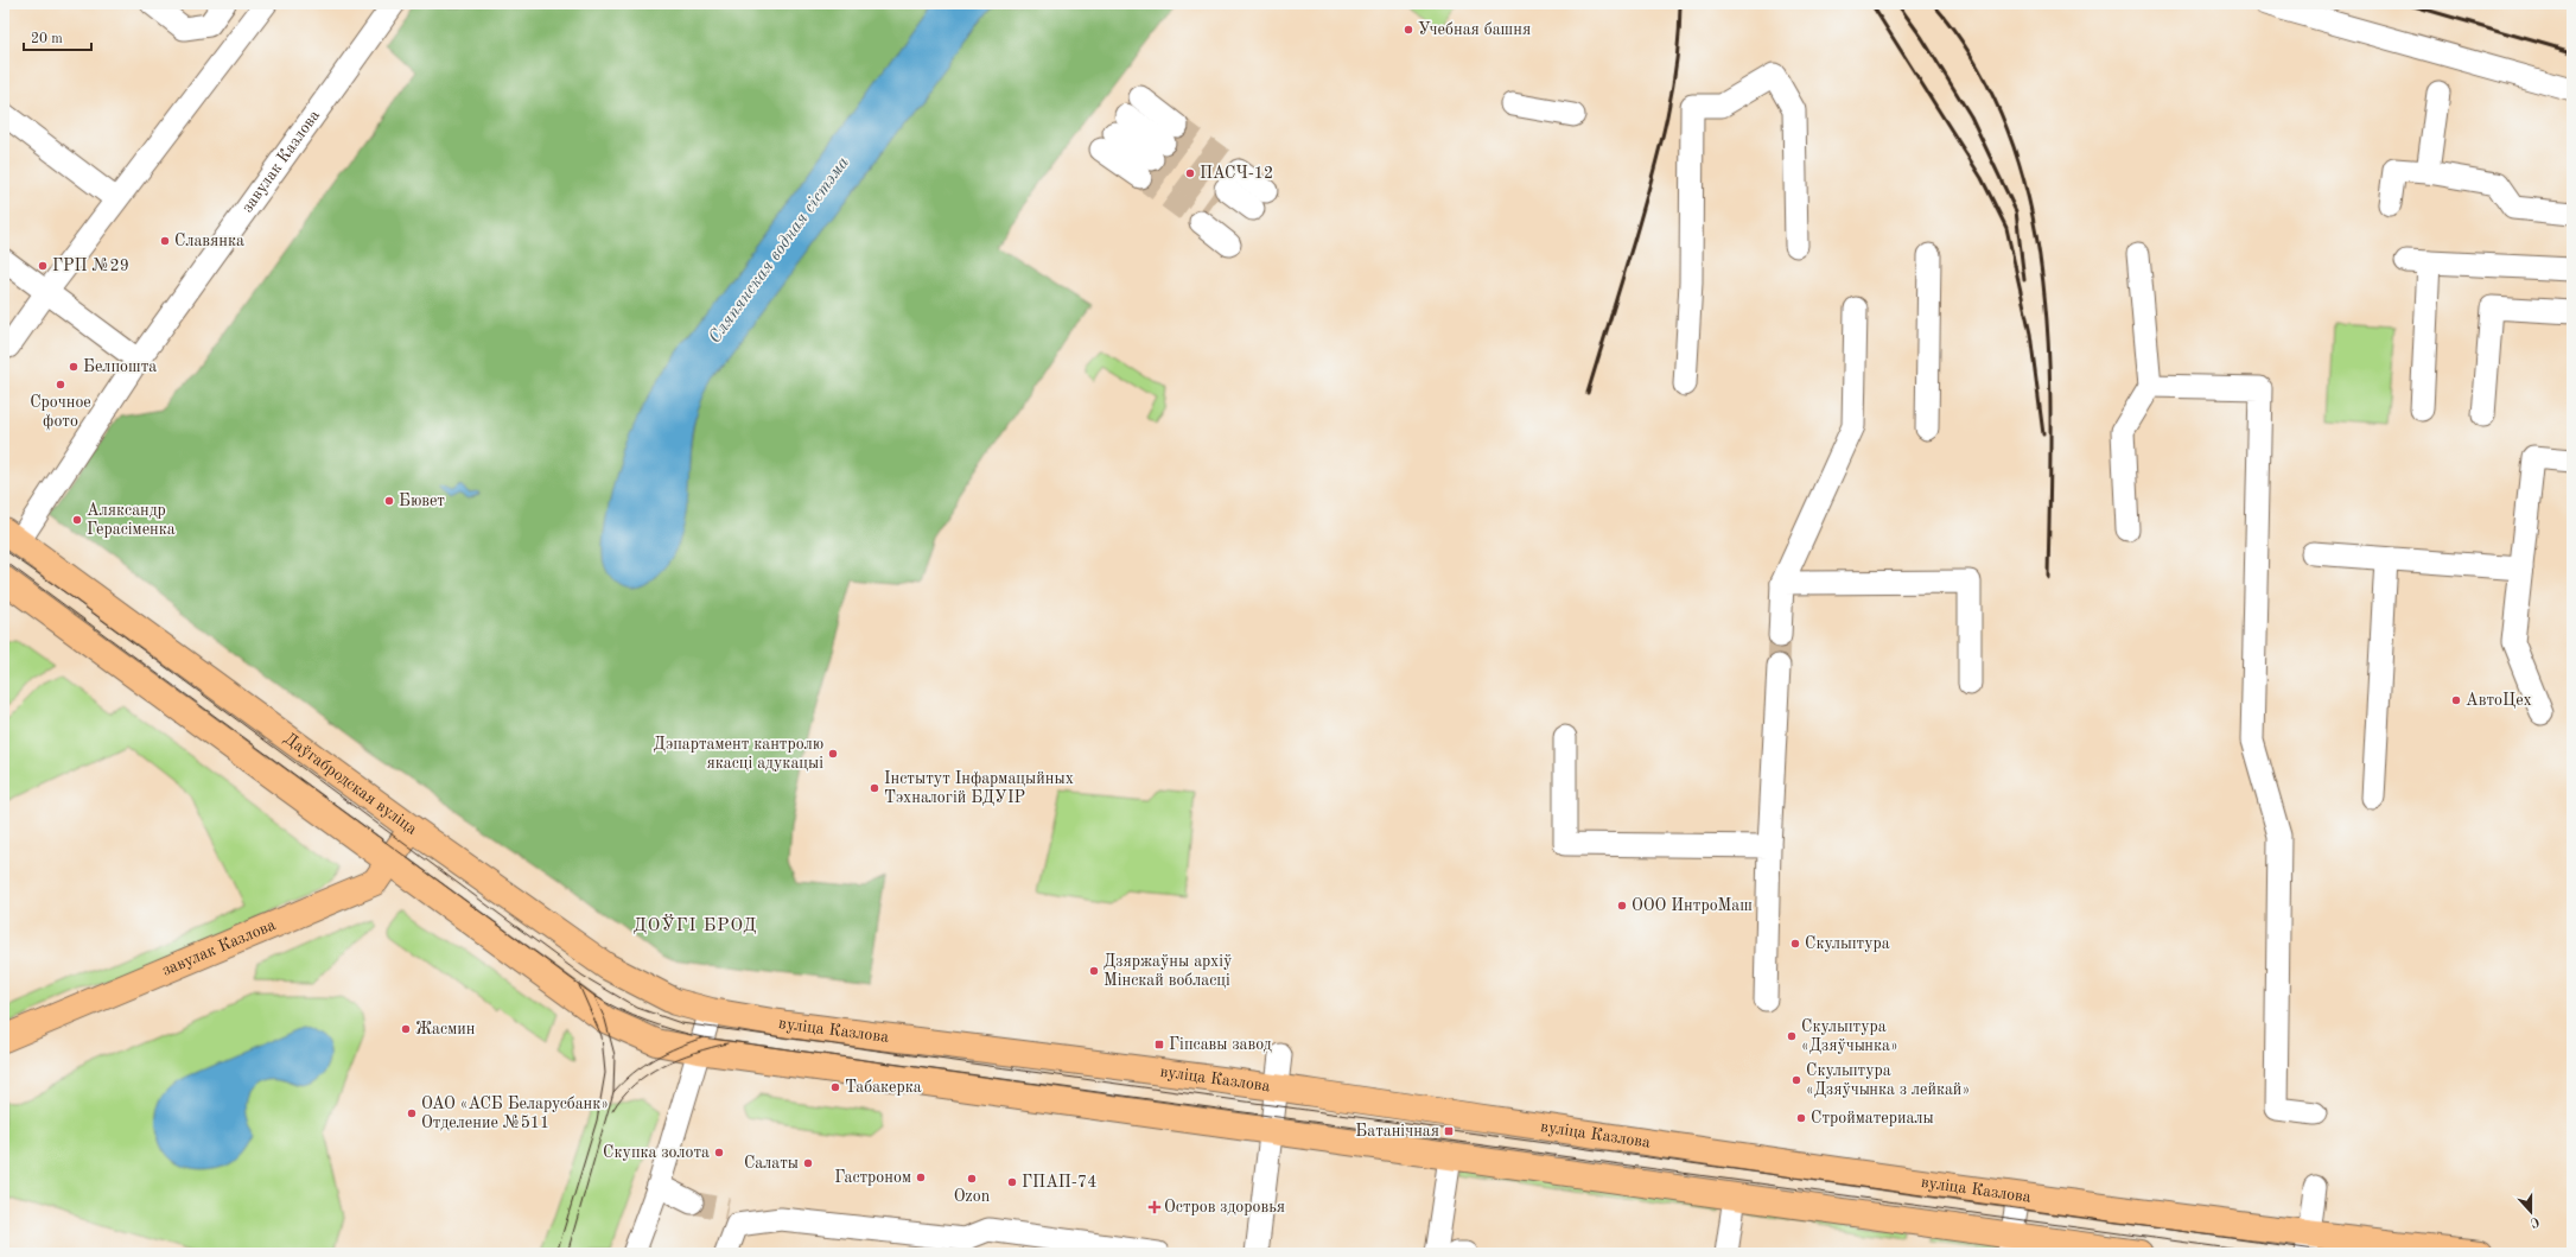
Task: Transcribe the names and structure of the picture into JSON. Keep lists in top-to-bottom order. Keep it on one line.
{"streets":{"main road":["завулак Казлова","Даўгабродская вуліца","вуліца Казлова"]},"crossings":[["завулак Казлова","Даўгабродская вуліца"],["Даўгабродская вуліца","вуліца Казлова"]],"districts":["ДОЎГІ БРОД"],"water":["Сляпянская водная сістэма"],"places":{"other":["Учебная башня","ПАСЧ-12","Славянка","ГРП №29","Белпошта","Срочное фото","Бювет","Аляксандр Герасіменка","АвтоЦех","Дэпартамент кантролю якасці адукацыі","Інстытут Інфармацыйных Тэхналогій БДУІР","ООО ИнтроМаш","Скульптура","Дзяржаўны архіў Мінскай вобласці","Жасмин","Скульптура «Дзяўчынка»","Скульптура «Дзяўчынка з лейкай»","Табакерка","ОАО «АСБ Беларусбанк» Отделение №511","Стройматериалы","Скупка золота","Салаты","Гастроном","Ozon","ГПАП-74"],"transit":["Гіпсавы завод","Батанічная"],"health":["Остров здоровья"]},"scale_bar":"20 m","north":"bottom"}
